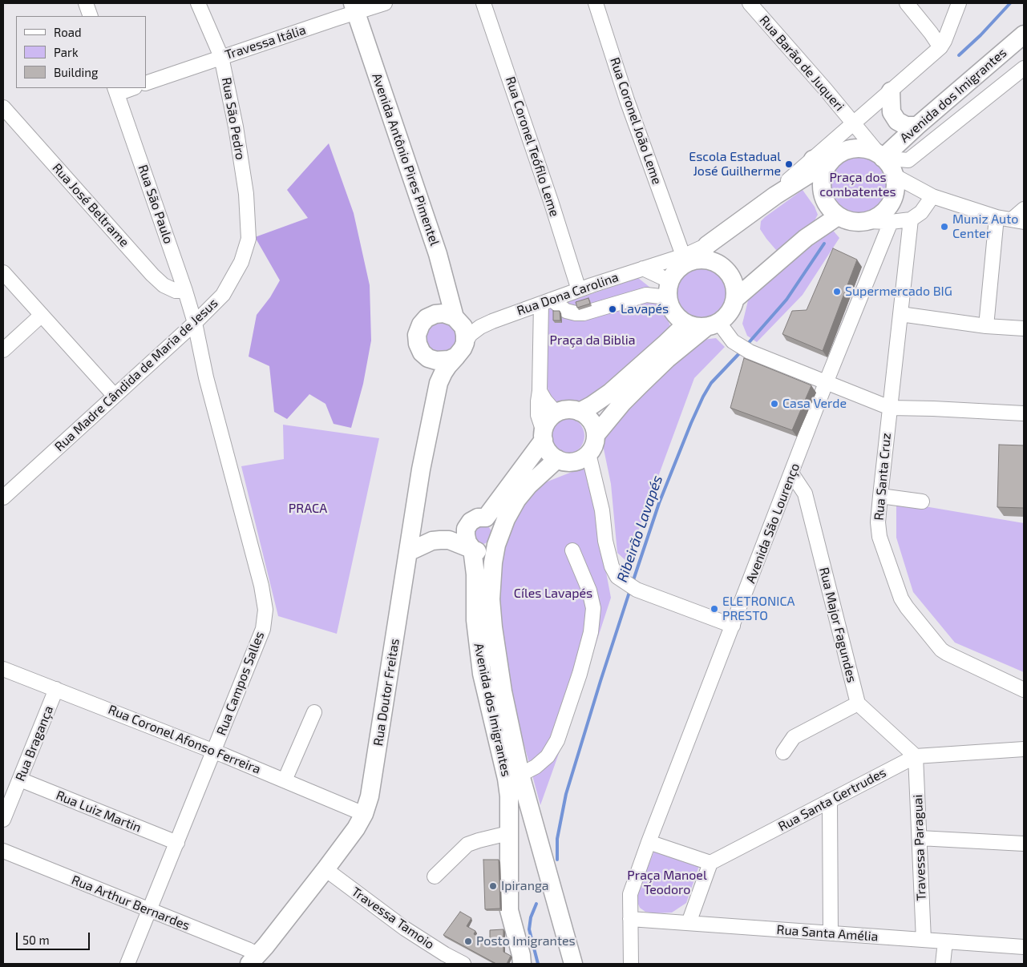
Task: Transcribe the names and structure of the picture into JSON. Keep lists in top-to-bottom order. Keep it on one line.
{"streets":{"main road":["Avenida dos Imigrantes","Avenida Antônio Pires Pimentel","Rua Dona Carolina","Rua Doutor Freitas"],"street":["Travessa Itália","Rua Barão de Juqueri","Rua São Pedro","Rua Coronel João Leme","Rua Coronel Teófilo Leme","Rua São Paulo","Rua José Beltrame","Rua Madre Cândida de Maria de Jesus","Rua Santa Cruz","Avenida São Lourenço","Rua Major Fagundes","Rua Campos Salles","Rua Coronel Afonso Ferreira","Rua Bragança","Rua Santa Gertrudes","Rua Luiz Martin","Travessa Paraguai","Rua Arthur Bernardes","Travessa Tamoio","Rua Santa Amélia"]},"crossings":[["Travessa Itália","Rua São Pedro"],["Travessa Itália","Avenida Antônio Pires Pimentel"],["Rua Barão de Juqueri","Rua Dona Carolina"],["Avenida dos Imigrantes","Rua Dona Carolina"],["Rua São Pedro","Rua Madre Cândida de Maria de Jesus"],["Rua Coronel João Leme","Rua Dona Carolina"],["Rua Coronel Teófilo Leme","Rua Dona Carolina"],["Avenida Antônio Pires Pimentel","Rua Dona Carolina"],["Avenida Antônio Pires Pimentel","Rua Doutor Freitas"],["Rua São Paulo","Rua José Beltrame"],["Rua São Paulo","Rua Madre Cândida de Maria de Jesus"],["Rua São Paulo","Rua Campos Salles"],["Rua Dona Carolina","Rua Doutor Freitas"],["Rua Madre Cândida de Maria de Jesus","Rua Campos Salles"],["Avenida São Lourenço","Rua Major Fagundes"],["Avenida São Lourenço","Rua Santa Amélia"],["Rua Campos Salles","Rua Coronel Afonso Ferreira"],["Rua Campos Salles","Rua Luiz Martin"],["Rua Campos Salles","Rua Arthur Bernardes"],["Rua Doutor Freitas","Rua Coronel Afonso Ferreira"],["Rua Doutor Freitas","Rua Arthur Bernardes"],["Rua Doutor Freitas","Travessa Tamoio"],["Rua Coronel Afonso Ferreira","Rua Bragança"],["Rua Bragança","Rua Luiz Martin"],["Rua Santa Gertrudes","Travessa Paraguai"],["Travessa Paraguai","Rua Santa Amélia"]],"water":["Ribeirão Lavapés"],"parks":["Praça dos combatentes","Praça da Biblia","PRACA","Cíles Lavapés","Praça Manoel Teodoro"],"places":["Escola Estadual José Guilherme","Muniz Auto Center","Supermercado BIG","Lavapés","Casa Verde","ELETRONICA PRESTO","Ipiranga","Posto Imigrantes"],"legend":["Road","Park","Building"],"scale_bar":"50 m"}
